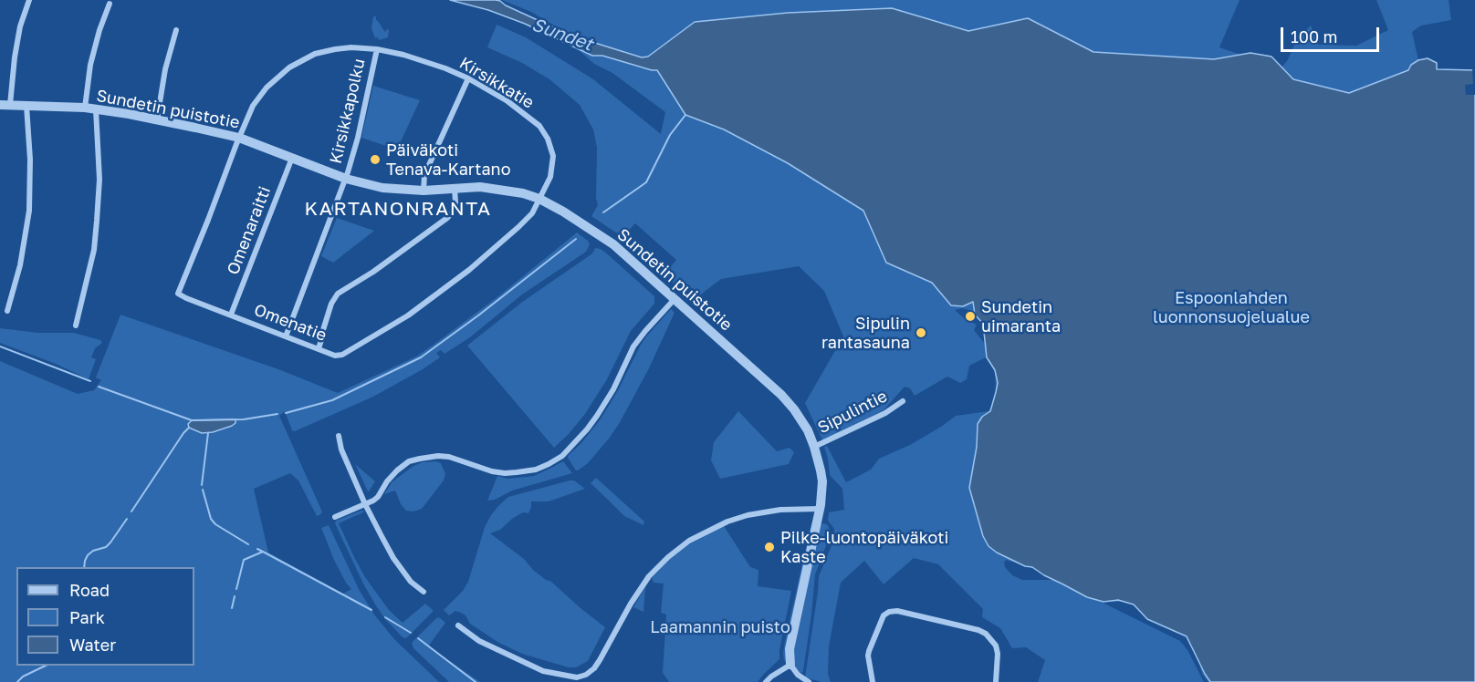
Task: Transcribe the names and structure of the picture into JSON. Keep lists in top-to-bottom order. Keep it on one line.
{"streets":{"street":["Kirsikkatie","Sundetin puistotie","Kirsikkapolku","Omenaraitti","Omenatie","Sipulintie"]},"crossings":[["Kirsikkatie","Sundetin puistotie"],["Kirsikkatie","Kirsikkapolku"],["Kirsikkatie","Omenatie"],["Sundetin puistotie","Kirsikkapolku"],["Sundetin puistotie","Omenaraitti"],["Sundetin puistotie","Omenatie"],["Sundetin puistotie","Sipulintie"],["Kirsikkapolku","Omenatie"],["Omenaraitti","Omenatie"]],"districts":["KARTANONRANTA"],"water":["Sundet"],"parks":["Espoonlahden luonnonsuojelualue","Laamannin puisto"],"places":["Päiväkoti Tenava-Kartano","Sundetin uimaranta","Sipulin rantasauna","Pilke-luontopäiväkoti Kaste"],"legend":["Road","Park","Water"],"scale_bar":"100 m"}
